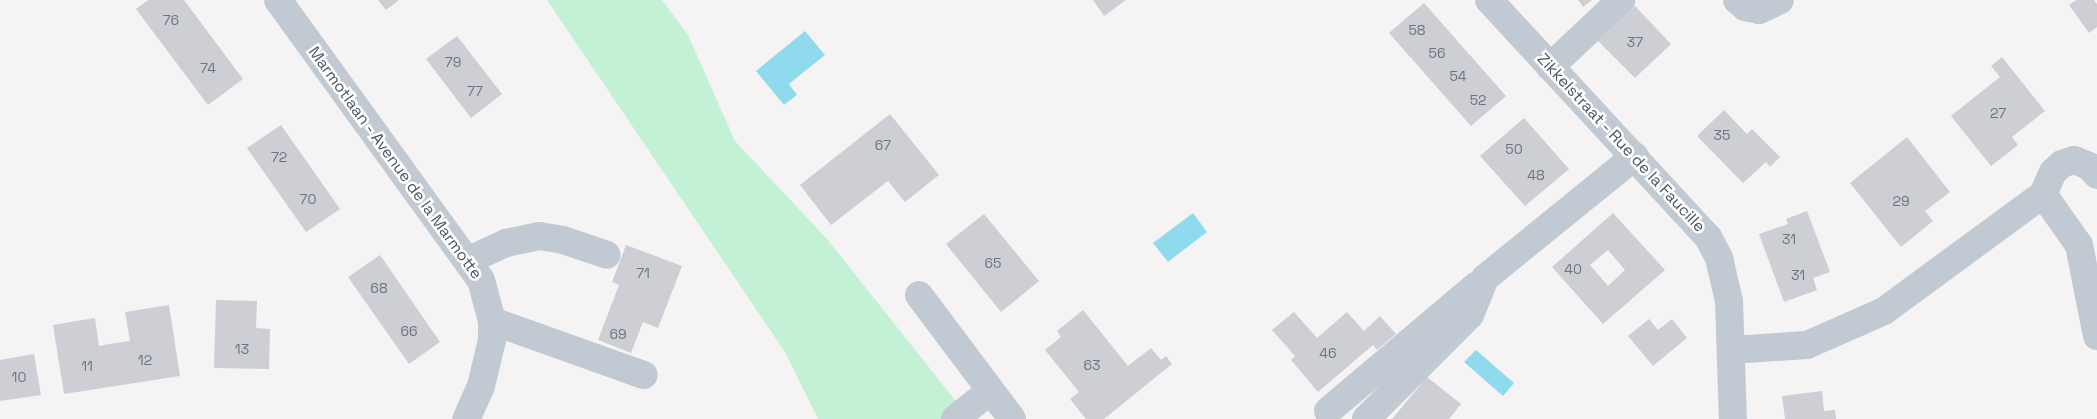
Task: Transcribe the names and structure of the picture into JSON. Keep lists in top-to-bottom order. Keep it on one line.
{"streets":{"street":["Zikkelstraat - Rue de la Faucille","Marmotlaan - Avenue de la Marmotte"]},"house_numbers":["76","58","37","56","79","74","54","77","52","27","35","67","50","72","48","70","29","31","65","40","71","31","68","66","69","13","46","12","63","11","10"]}
